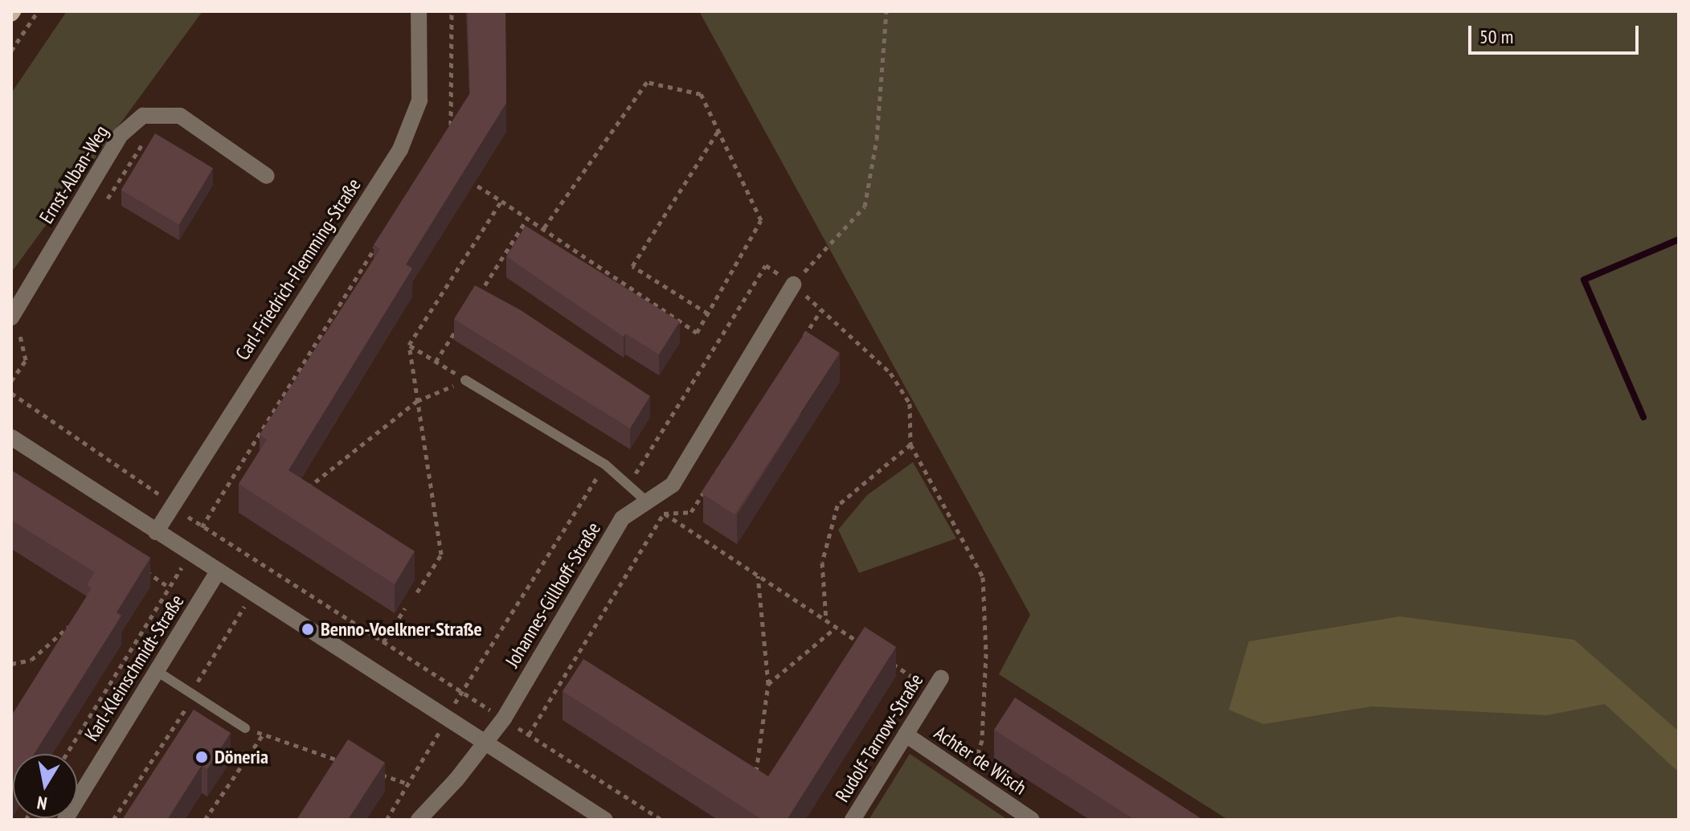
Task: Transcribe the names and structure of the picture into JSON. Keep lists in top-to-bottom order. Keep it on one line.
{"streets":{"street":["Ernst-Alban-Weg","Carl-Friedrich-Flemming-Straße","Johannes-Gillhoff-Straße","Karl-Kleinschmidt-Straße","Rudolf-Tarnow-Straße","Achter de Wisch"]},"crossings":[["Rudolf-Tarnow-Straße","Achter de Wisch"]],"places":["Benno-Voelkner-Straße","Döneria"],"scale_bar":"50 m","north":"bottom"}
